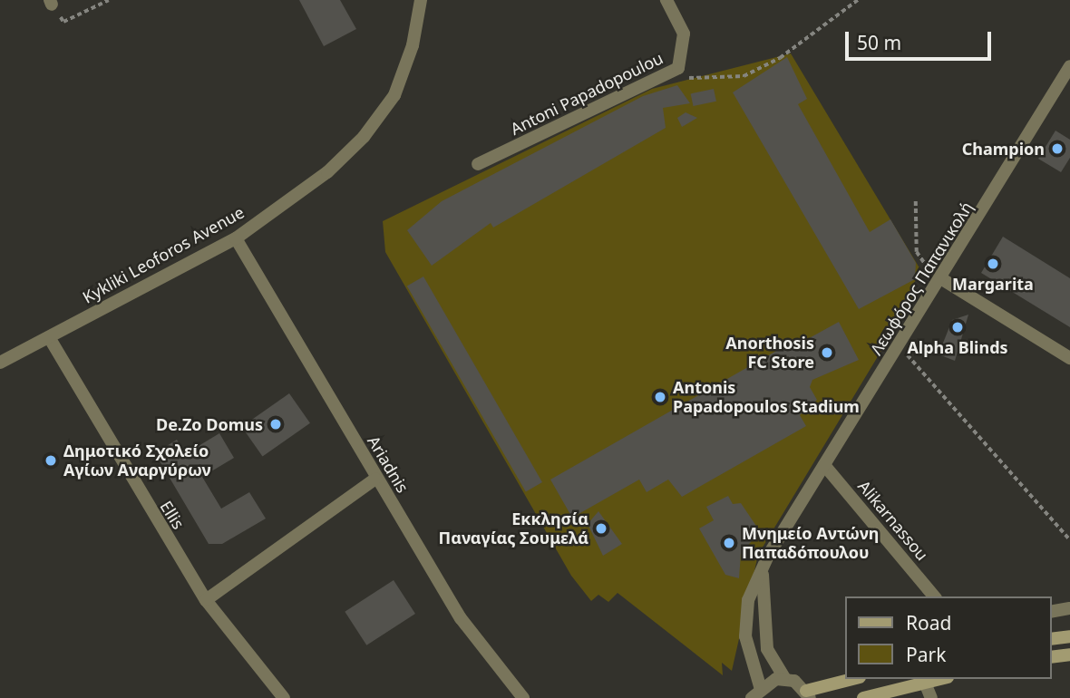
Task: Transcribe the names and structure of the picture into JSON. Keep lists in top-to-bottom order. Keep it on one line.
{"streets":{"street":["Antoni Papadopoulou","Kykliki Leoforos Avenue","Λεωφόρος Παπανικολή","Ariadnis","Ellis","Alikarnassou"]},"crossings":[["Kykliki Leoforos Avenue","Ariadnis"],["Kykliki Leoforos Avenue","Ellis"],["Λεωφόρος Παπανικολή","Alikarnassou"]],"places":["Champion","Margarita","Alpha Blinds","Anorthosis FC Store","Antonis Papadopoulos Stadium","De.Zo Domus","Δημοτικό Σχολείο Αγίων Αναργύρων","Εκκλησία Παναγίας Σουμελά","Μνημείο Αντώνη Παπαδόπουλου"],"legend":["Road","Park"],"scale_bar":"50 m"}
